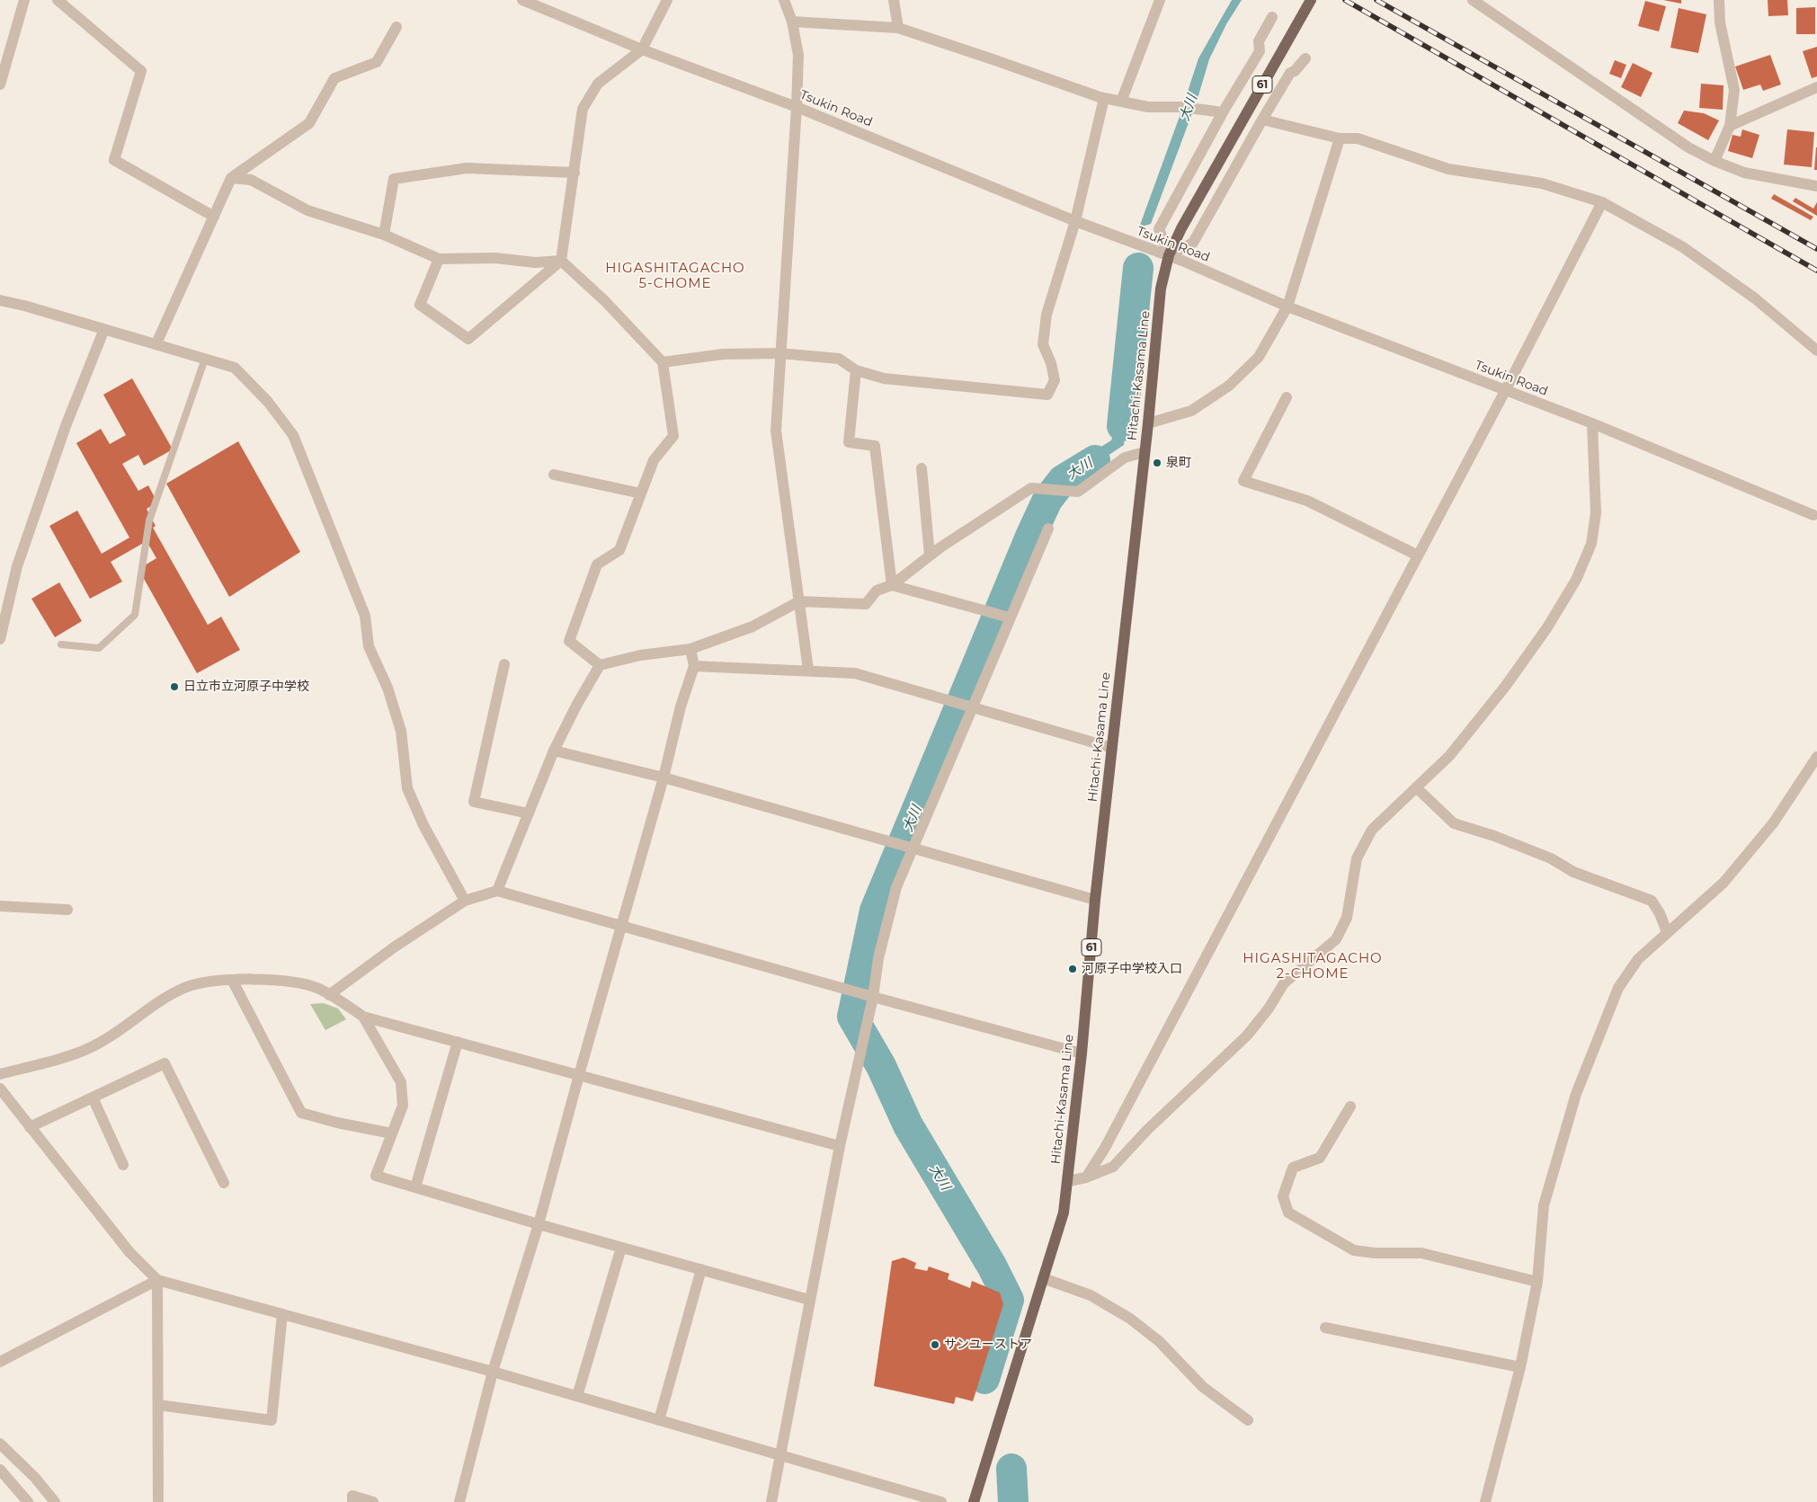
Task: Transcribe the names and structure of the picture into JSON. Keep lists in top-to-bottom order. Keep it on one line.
{"streets":{"main road":["61","Hitachi-Kasama Line"],"street":["Tsukin Road"]},"crossings":[["Tsukin Road","Hitachi-Kasama Line"]],"districts":["HIGASHITAGACHO 5-CHOME","HIGASHITAGACHO 2-CHOME"],"water":["大川"],"places":["泉町","日立市立河原子中学校","河原子中学校入口","サンユーストア"]}
